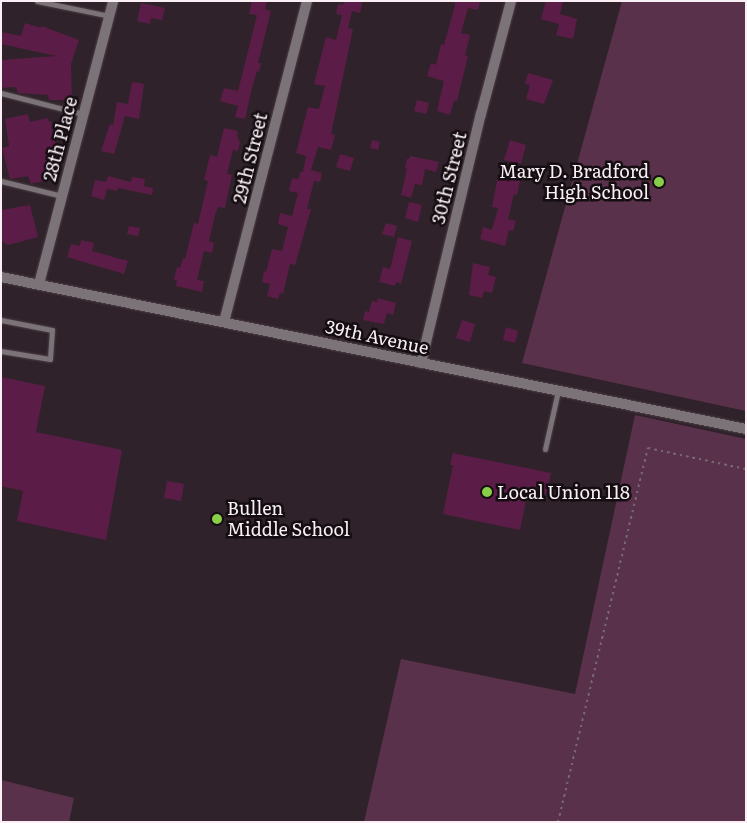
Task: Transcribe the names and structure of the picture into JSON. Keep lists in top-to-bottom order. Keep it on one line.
{"streets":{"street":["28th Place","29th Street","30th Street","39th Avenue"]},"crossings":[["28th Place","39th Avenue"],["29th Street","39th Avenue"],["30th Street","39th Avenue"]],"places":["Mary D. Bradford High School","Local Union 118","Bullen Middle School"]}
